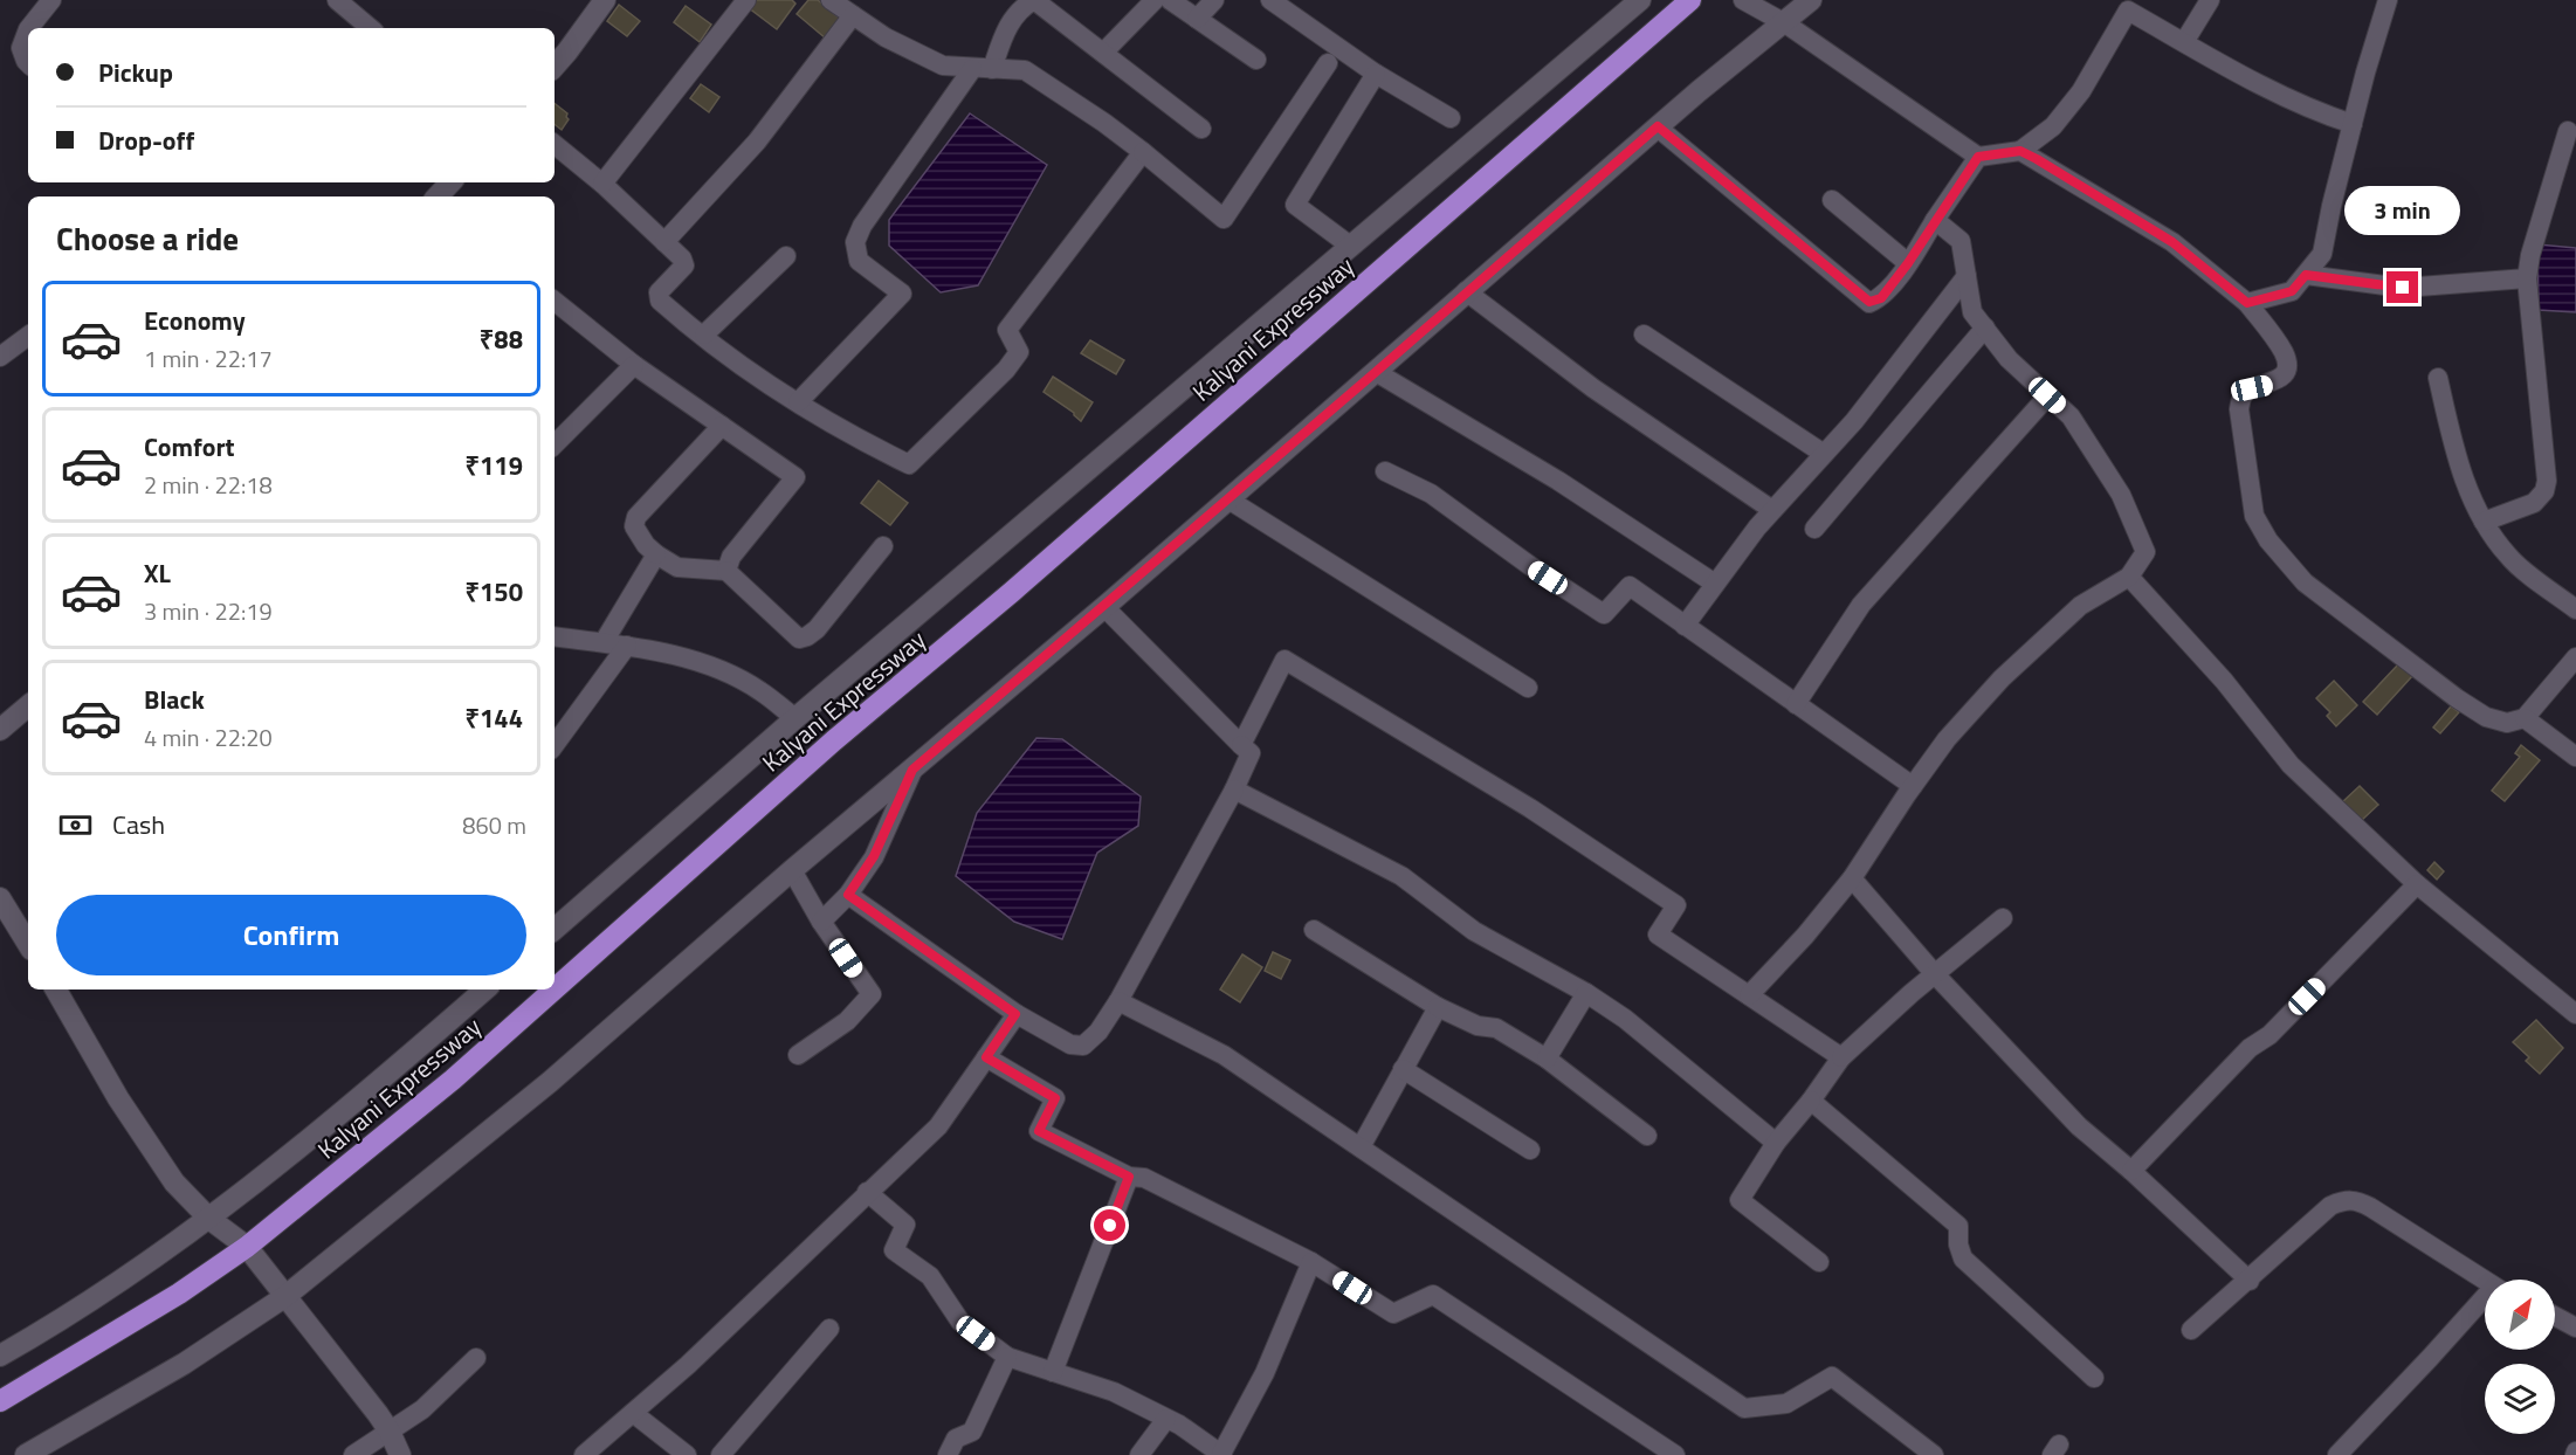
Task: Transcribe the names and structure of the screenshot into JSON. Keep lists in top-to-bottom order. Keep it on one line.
{"streets":{"highway":["Kalyani Expressway"]},"north":"top right","page":{"banner":["Pickup","Drop-off"],"bubble":"3 min","heading":"Choose a ride","list":[{"name":"Economy","note":"1 min · 22:17","value":"₹88"},{"name":"Comfort","note":"2 min · 22:18","value":"₹119"},{"name":"XL","note":"3 min · 22:19","value":"₹150"},{"name":"Black","note":"4 min · 22:20","value":"₹144"}],"pay":["Cash","860 m"],"buttons":"Confirm"}}
